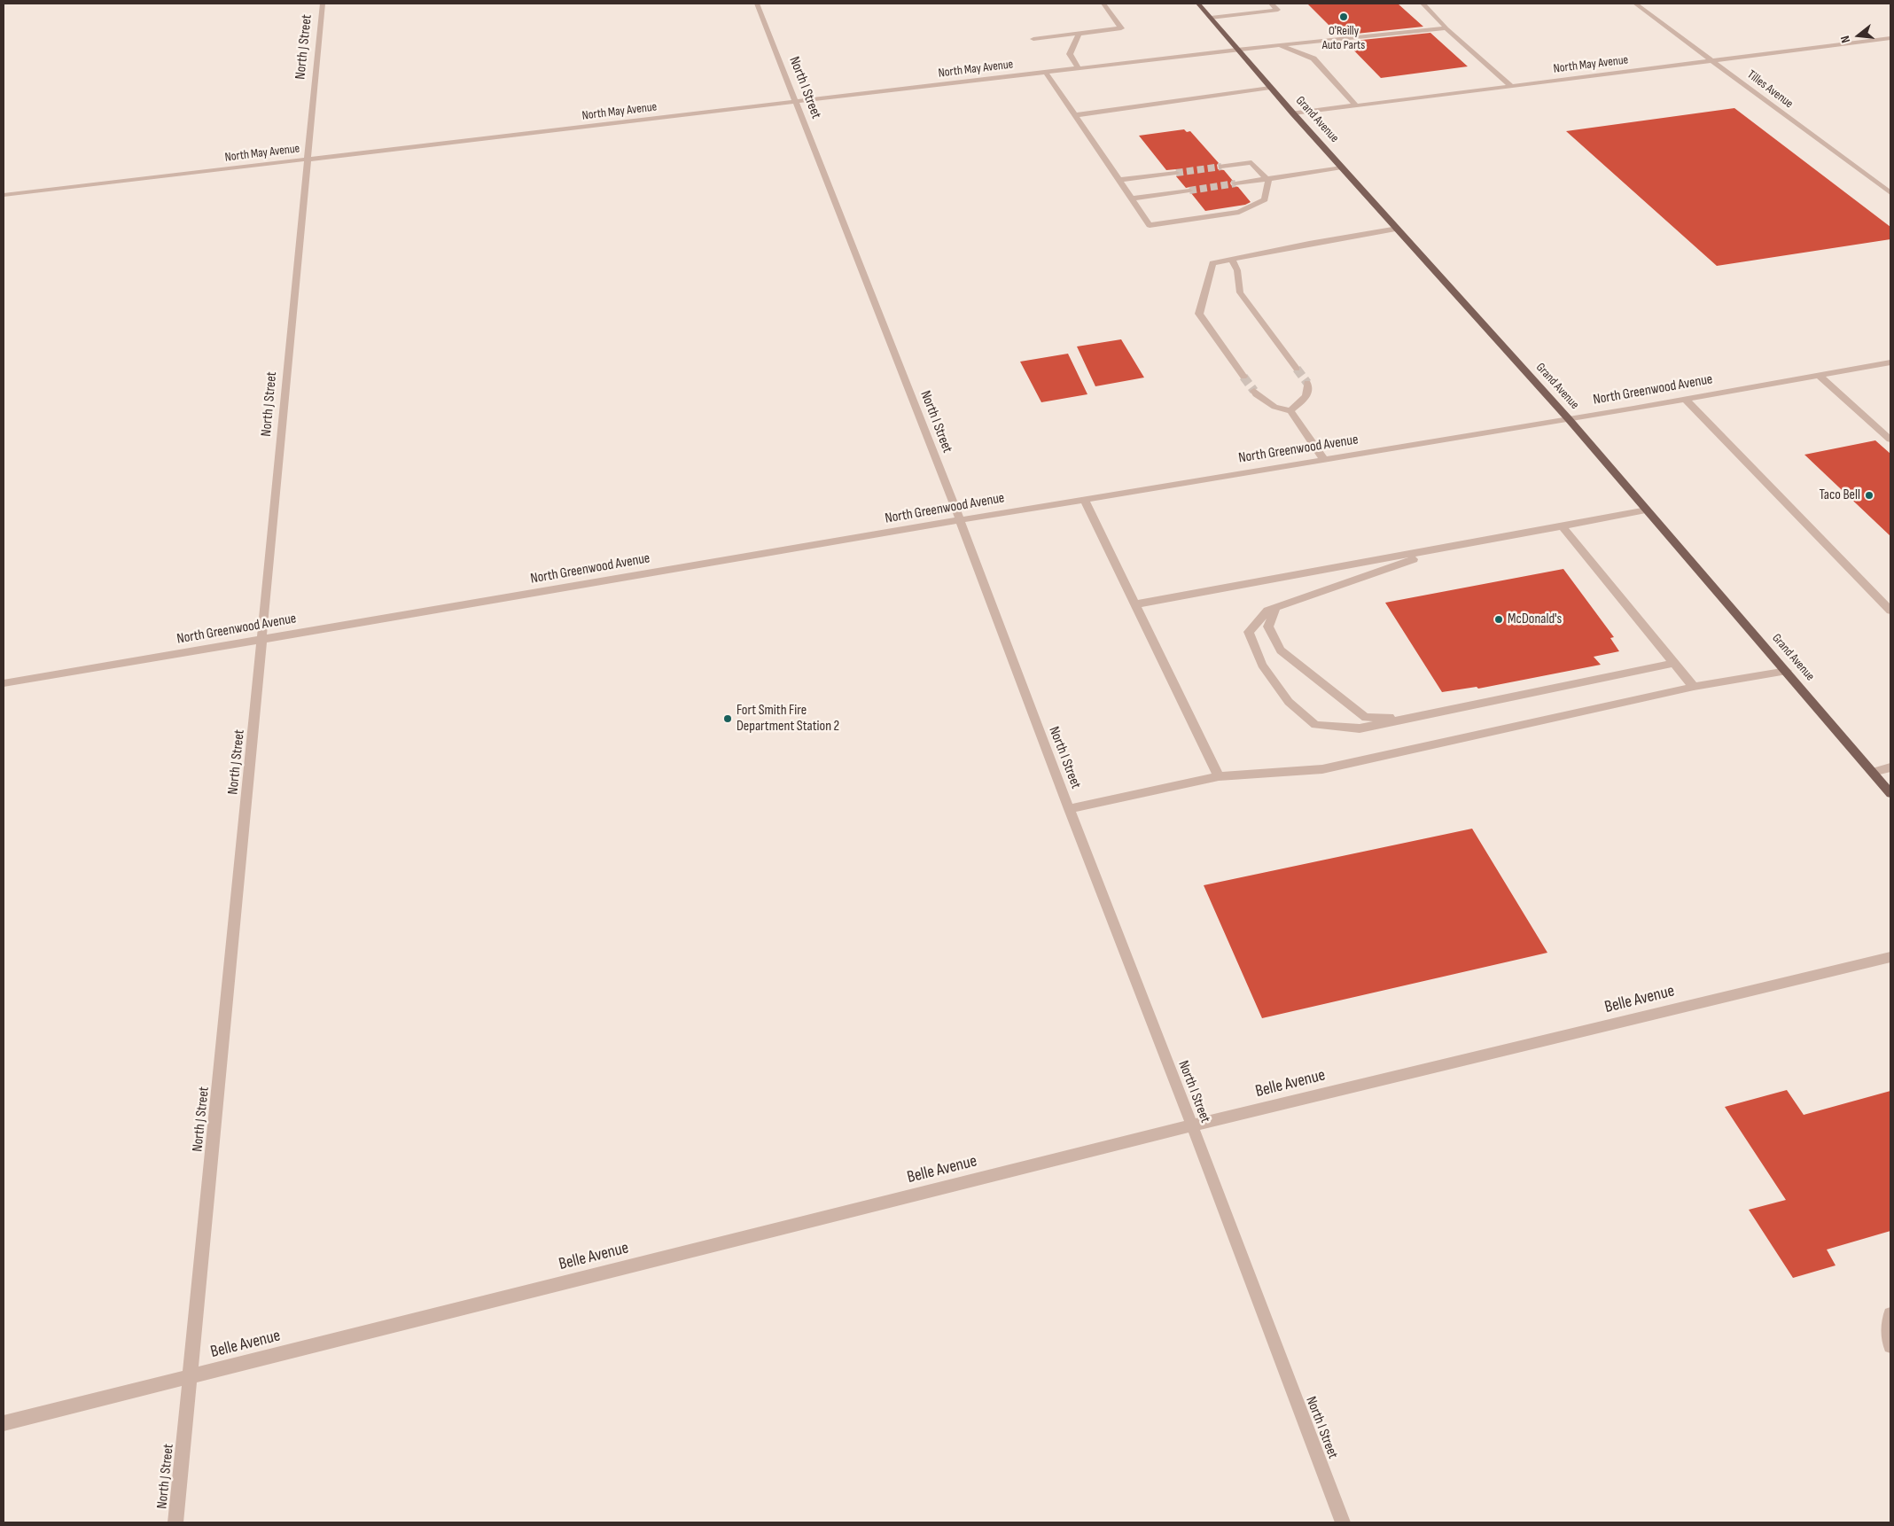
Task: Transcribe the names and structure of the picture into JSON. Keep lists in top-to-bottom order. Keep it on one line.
{"streets":{"main road":["Grand Avenue"],"street":["North J Street","North May Avenue","North I Street","Tilles Avenue","North Greenwood Avenue","Belle Avenue"]},"crossings":[["North J Street","North May Avenue"],["North J Street","North Greenwood Avenue"],["North J Street","Belle Avenue"],["North May Avenue","North I Street"],["North May Avenue","Tilles Avenue"],["North May Avenue","Grand Avenue"],["North I Street","North Greenwood Avenue"],["North I Street","Belle Avenue"],["Grand Avenue","North Greenwood Avenue"]],"places":["O'Reilly Auto Parts","Taco Bell","McDonald's","Fort Smith Fire Department Station 2"],"north":"left"}
